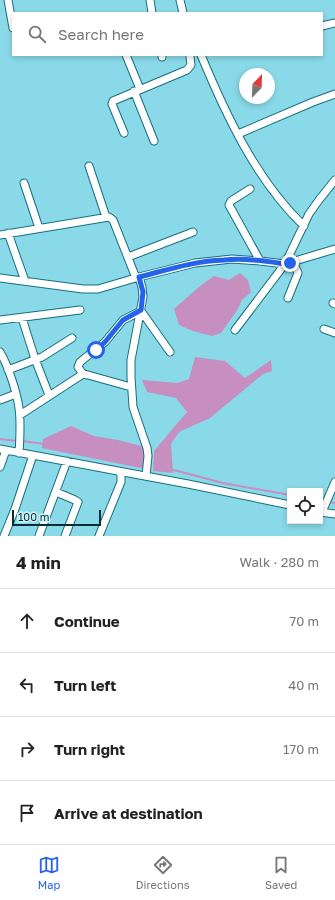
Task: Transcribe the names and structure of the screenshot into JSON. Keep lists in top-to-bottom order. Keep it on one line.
{"scale_bar":"100 m","north":"top right","page":{"search":"Search here","scale":"100 m","heading":["4 min","Walk · 280 m"],"list":[["Continue","70 m"],["Turn left","40 m"],["Turn right","170 m"],"Arrive at destination"],"nav":["Map","Directions","Saved"]}}
